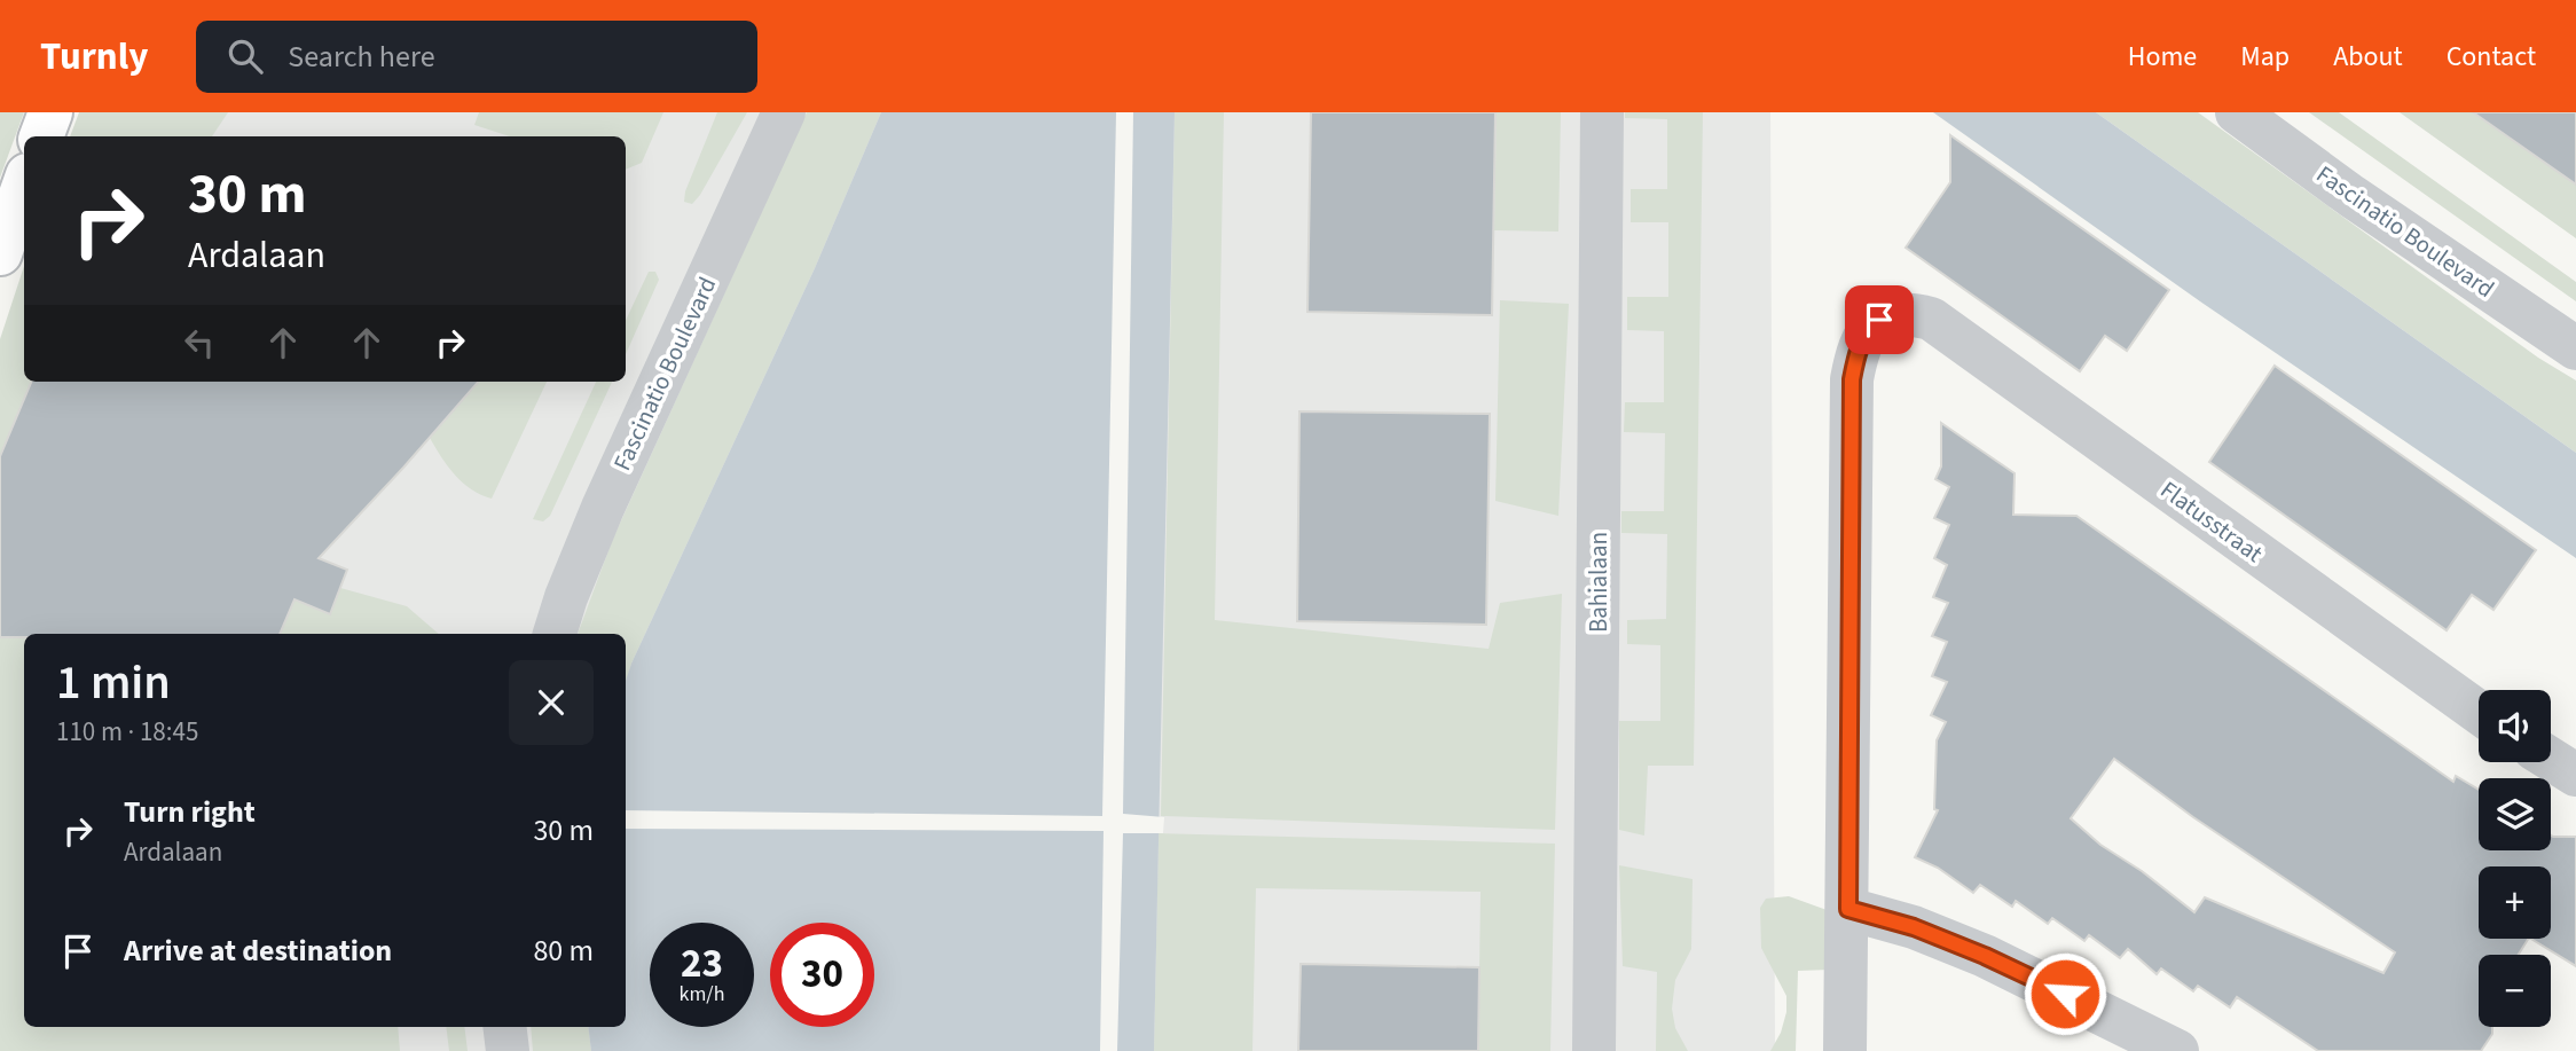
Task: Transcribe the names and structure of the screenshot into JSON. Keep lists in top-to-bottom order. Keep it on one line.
{"streets":{"street":["Fascinatio Boulevard","Flatusstraat","Bahialaan"]},"page":{"header":"Turnly","search":"Search here","nav":["Home","Map","About","Contact"],"turn":["30 m","Ardalaan"],"heading":["1 min","110 m · 18:45"],"map_buttons":["+","−"],"list":[{"name":"Turn right","note":"Ardalaan","value":"30 m"},{"name":"Arrive at destination","value":"80 m"}],"speed":"23 km/h","limit":"30"}}
